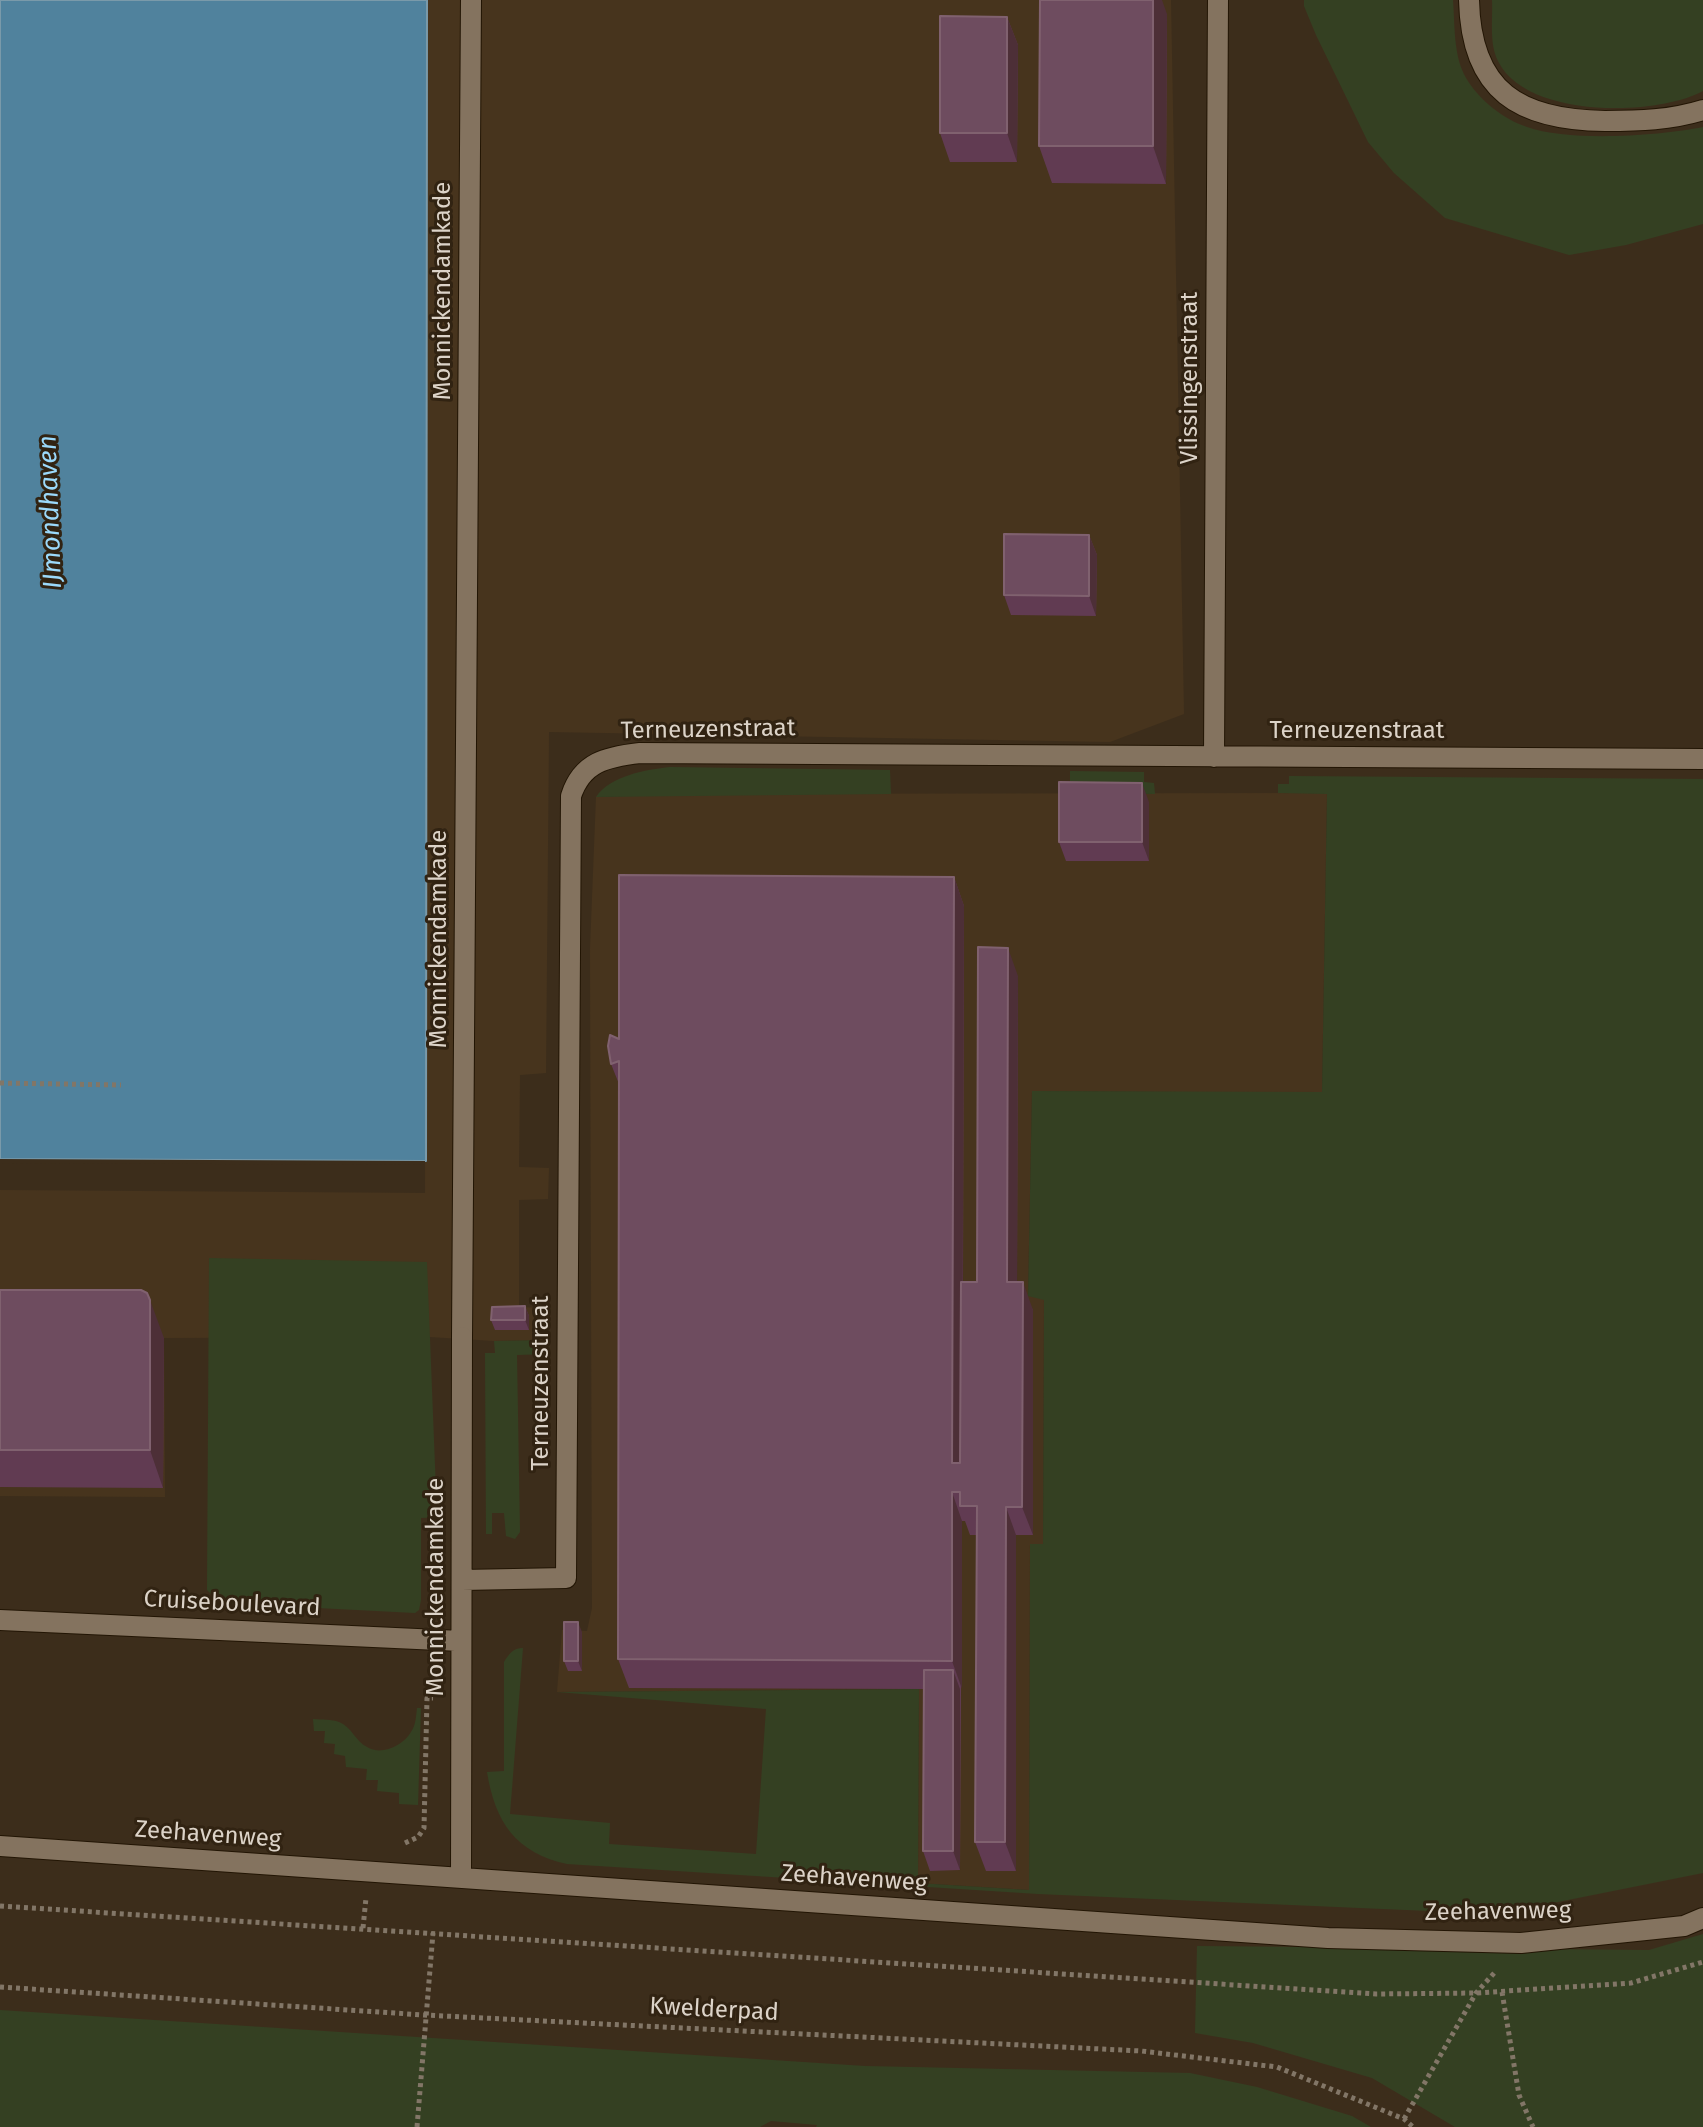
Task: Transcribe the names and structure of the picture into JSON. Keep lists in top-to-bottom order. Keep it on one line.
{"streets":{"street":["Monnickendamkade","Vlissingenstraat","Terneuzenstraat","Cruiseboulevard","Zeehavenweg"],"path":["Kwelderpad"]},"crossings":[["Monnickendamkade","Terneuzenstraat"],["Monnickendamkade","Cruiseboulevard"],["Monnickendamkade","Zeehavenweg"],["Vlissingenstraat","Terneuzenstraat"]],"water":["IJmondhaven"]}
